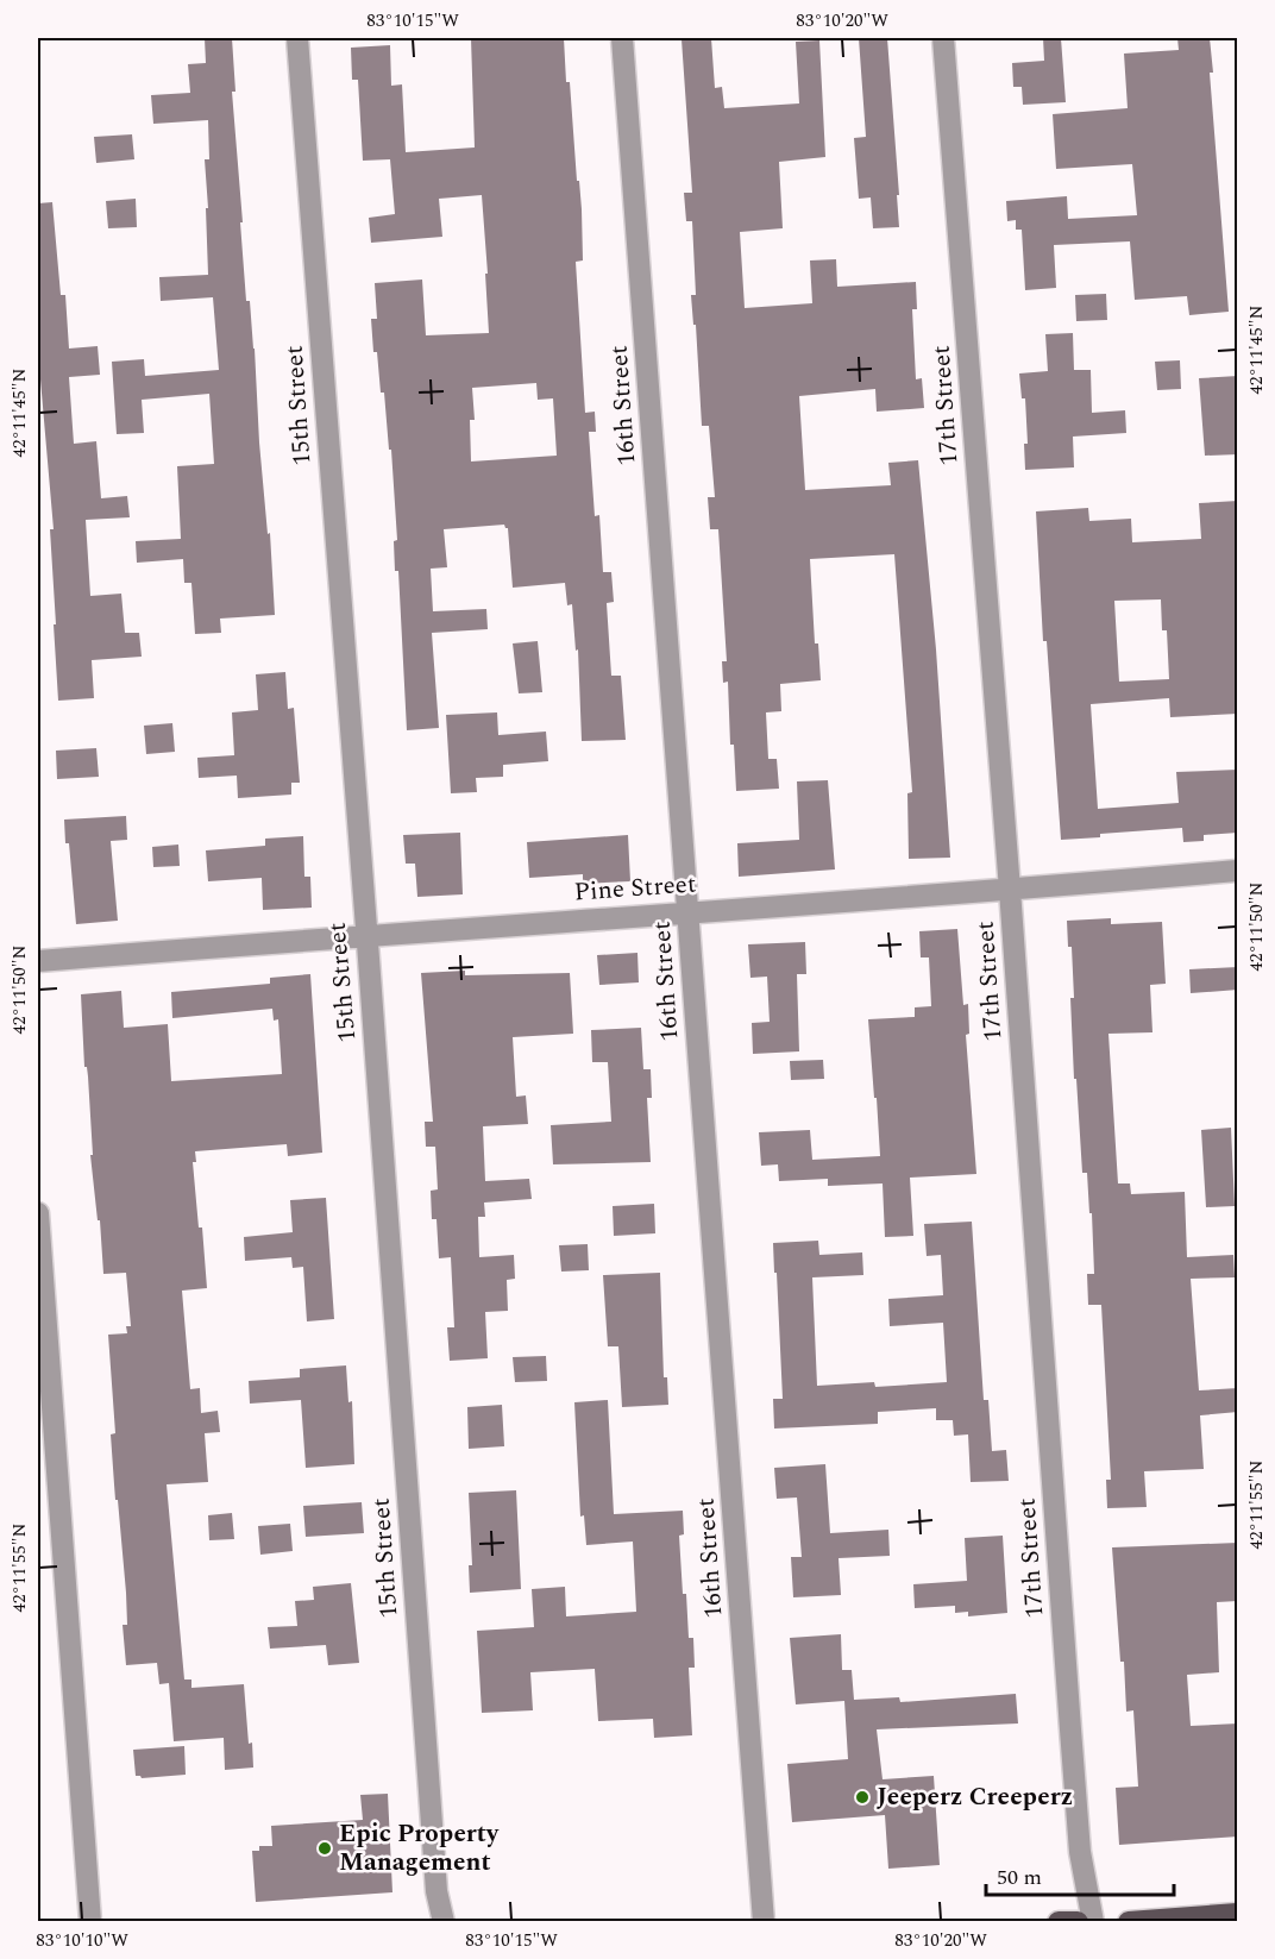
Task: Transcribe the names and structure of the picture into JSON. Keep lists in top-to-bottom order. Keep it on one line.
{"streets":{"street":["15th Street","16th Street","17th Street","Pine Street"]},"crossings":[["15th Street","Pine Street"],["16th Street","Pine Street"],["17th Street","Pine Street"]],"places":["Jeeperz Creeperz","Epic Property Management"],"scale_bar":"50 m","coordinates":["83°10'15\"W","83°10'20\"W","42°11'45\"N","42°11'50\"N","42°11'55\"N","83°10'10\"W"]}
